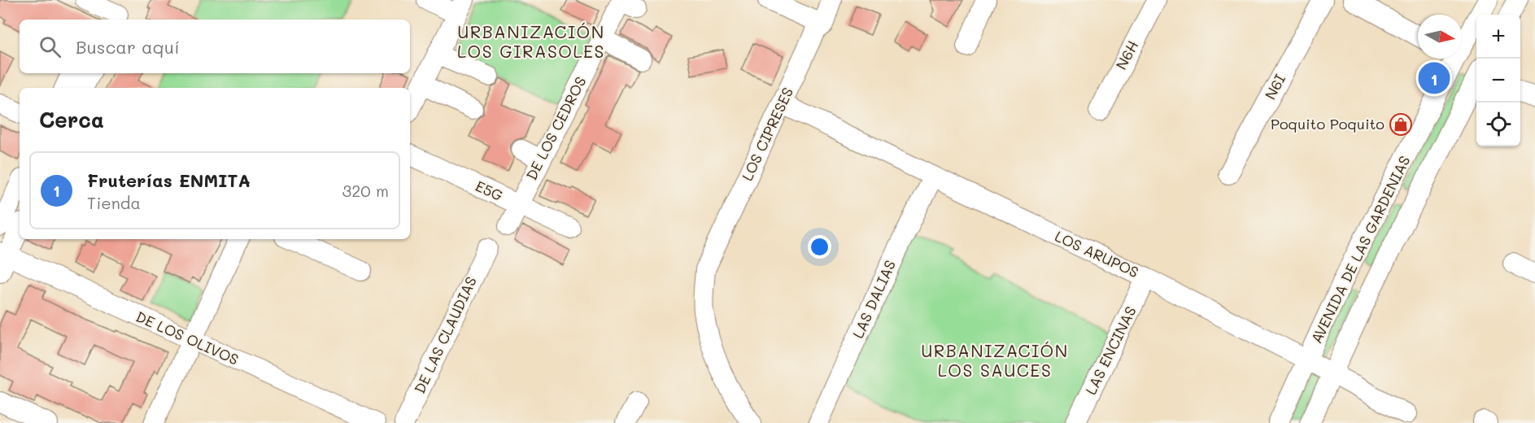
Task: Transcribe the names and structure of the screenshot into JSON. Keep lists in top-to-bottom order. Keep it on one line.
{"streets":{"street":["N6H","N6I","DE LOS CEDROS","LOS CIPRESES","E5G","AVENIDA DE LAS GARDENIAS","LOS ARUPOS","LAS DALIAS","DE LAS CLAUDIAS","DE LOS OLIVOS","LAS ENCINAS"]},"crossings":[["DE LOS CEDROS","E5G"],["LOS CIPRESES","LOS ARUPOS"],["AVENIDA DE LAS GARDENIAS","LOS ARUPOS"],["LOS ARUPOS","LAS DALIAS"],["LOS ARUPOS","LAS ENCINAS"]],"districts":["URBANIZACIÓN LOS GIRASOLES","URBANIZACIÓN LOS SAUCES"],"places":{"shop":["Poquito Poquito"]},"north":"right","page":{"map_buttons":["+","−"],"search":"Buscar aquí","pins":"1","heading":"Cerca","list":[{"mark":"1","name":"Fruterías ENMITA","note":"Tienda","value":"320 m"}]}}
